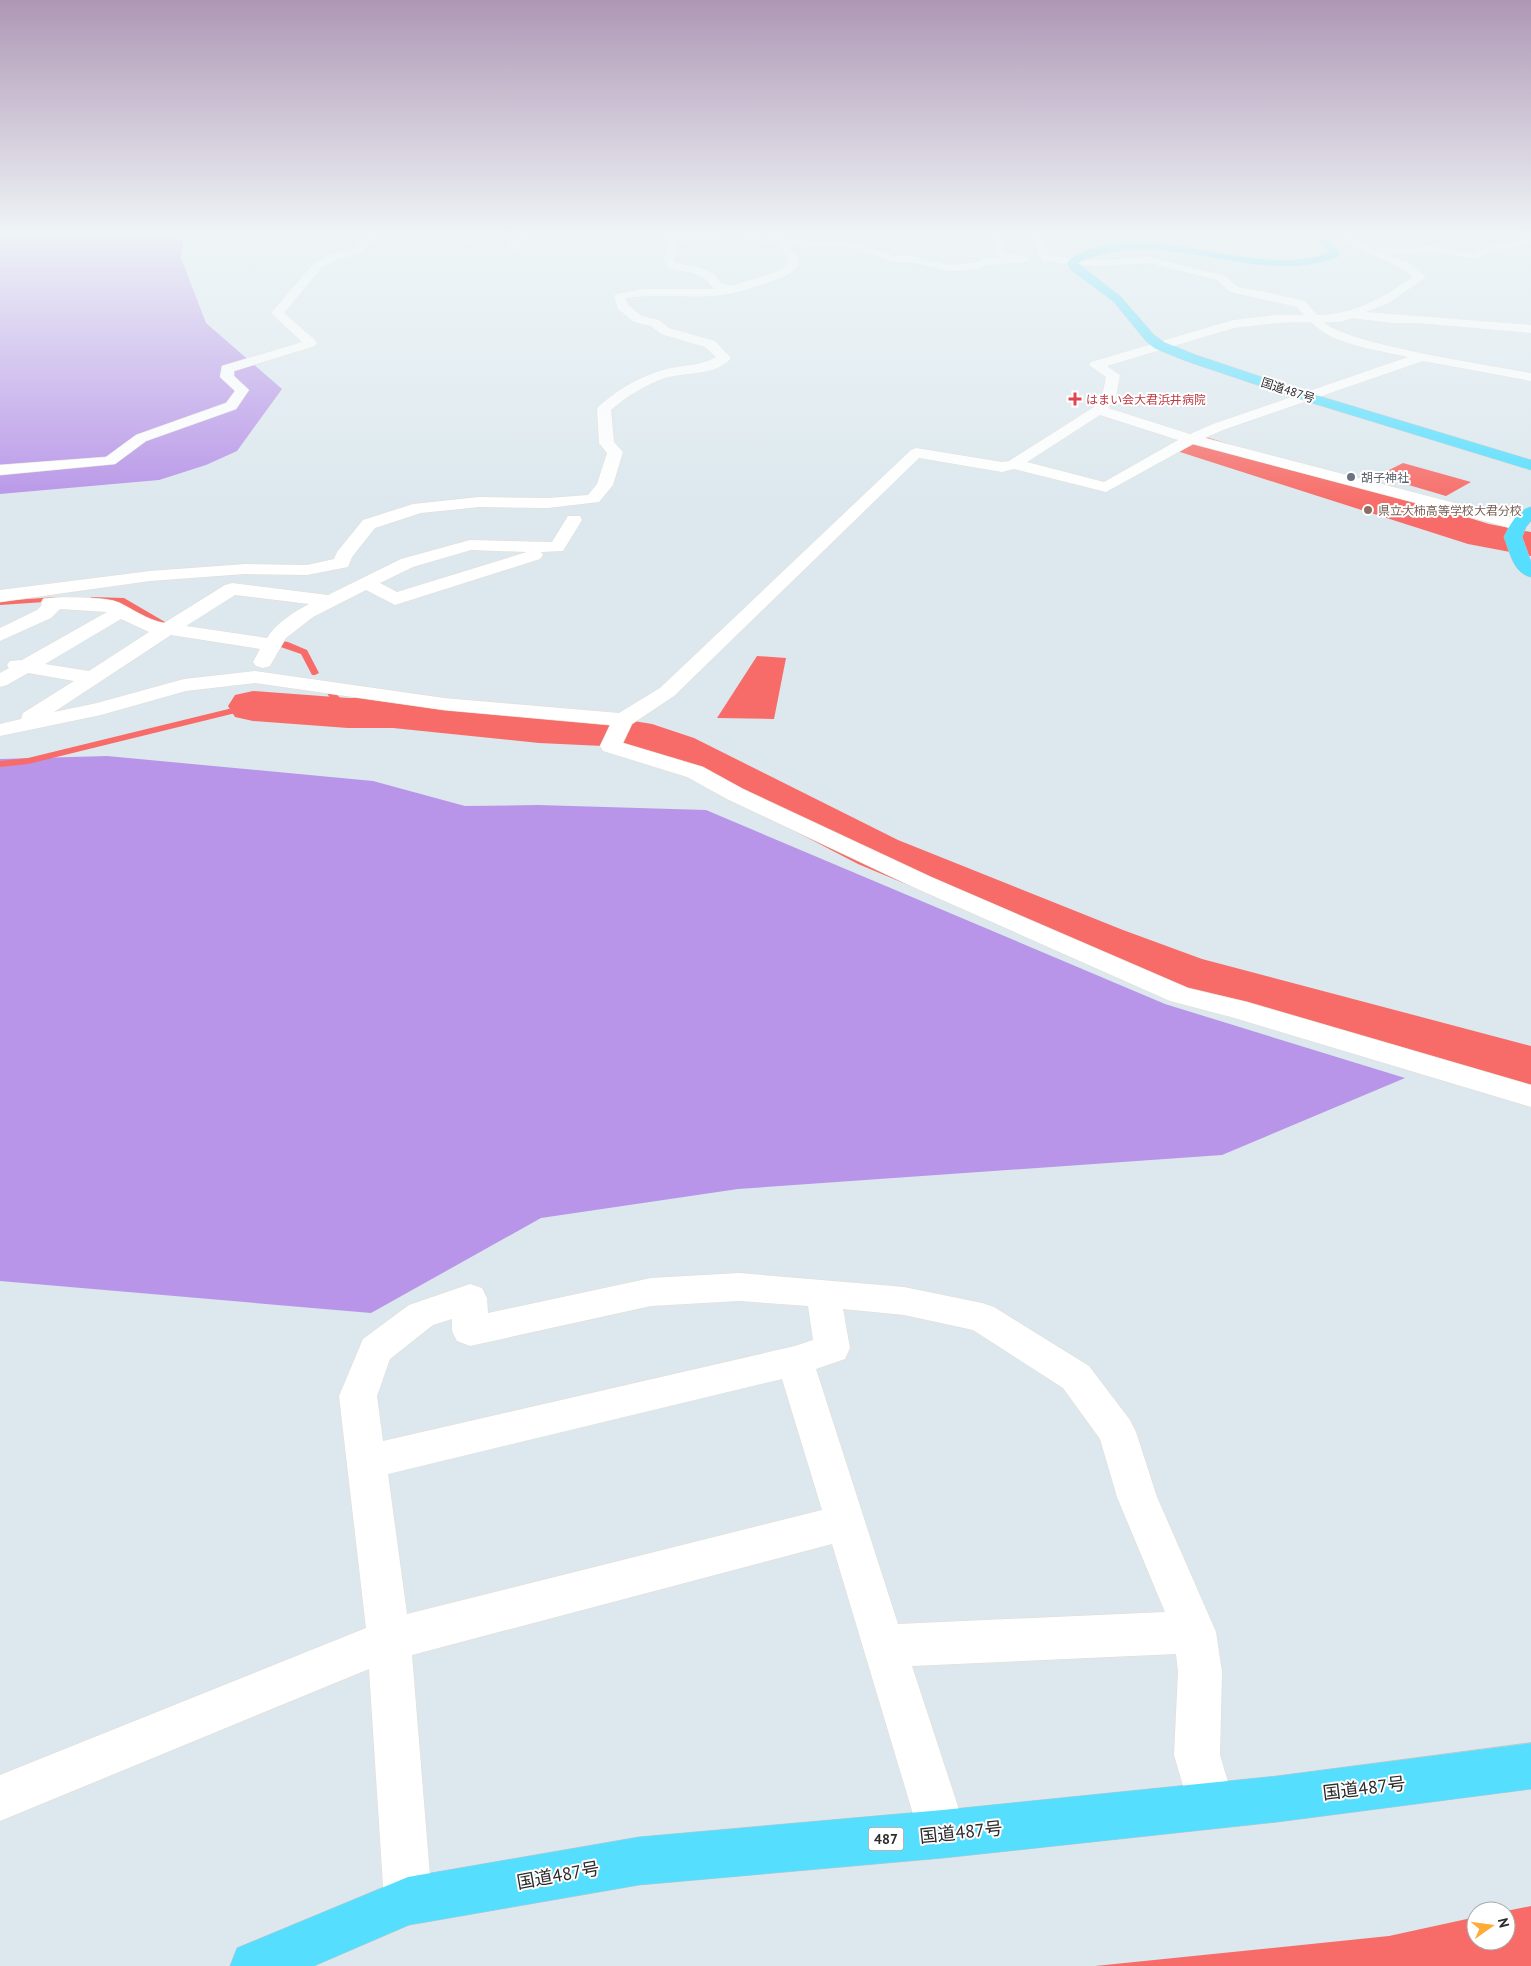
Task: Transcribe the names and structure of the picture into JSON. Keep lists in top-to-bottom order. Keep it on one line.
{"streets":{"highway":["国道487号","487"]},"places":{"health":["はまい会大君浜井病院"],"other":["胡子神社","県立大柿高等学校大君分校"]},"north":"right"}
